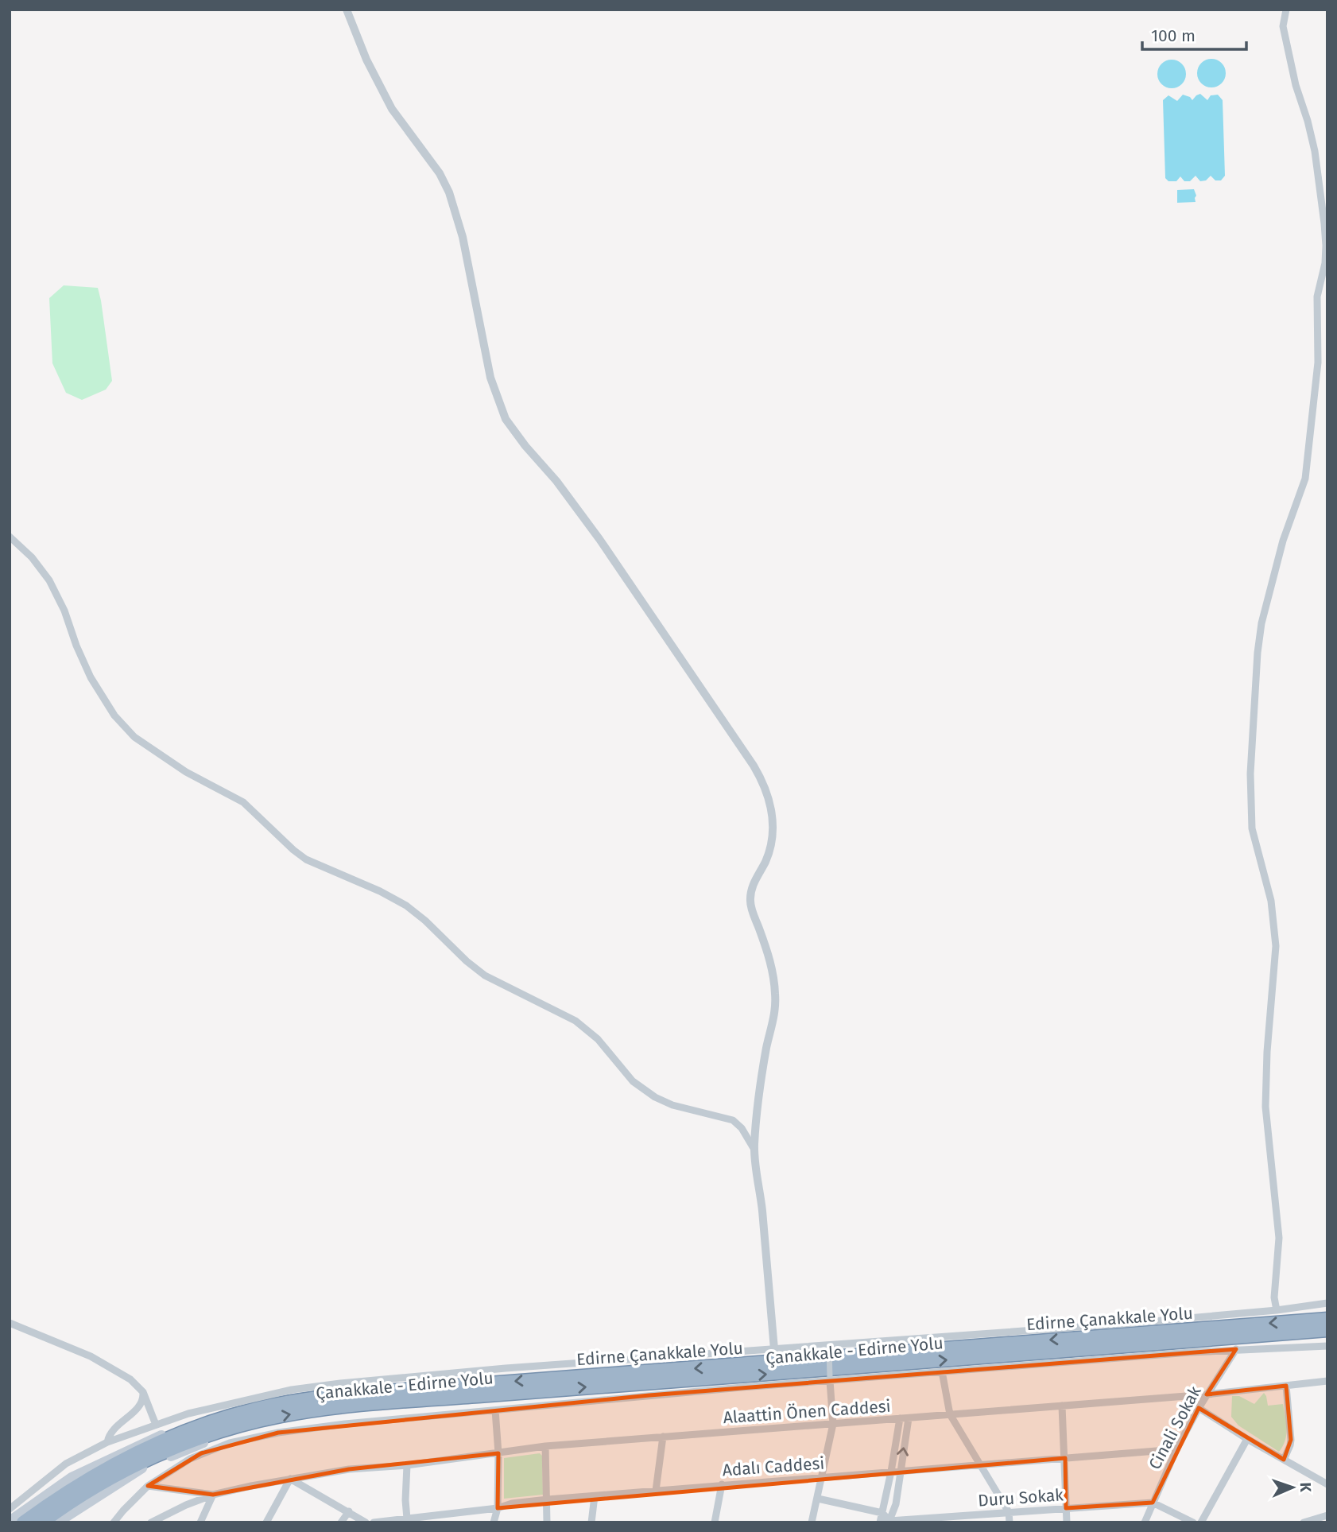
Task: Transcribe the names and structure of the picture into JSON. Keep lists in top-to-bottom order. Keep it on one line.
{"streets":{"highway":["Edirne Çanakkale Yolu","Çanakkale - Edirne Yolu"],"street":["Alaattin Önen Caddesi","Cinali Sokak","Adalı Caddesi","Duru Sokak"]},"crossings":[["Edirne Çanakkale Yolu","Çanakkale - Edirne Yolu"],["Alaattin Önen Caddesi","Cinali Sokak"],["Cinali Sokak","Adalı Caddesi"],["Cinali Sokak","Duru Sokak"]],"one_way":["Edirne Çanakkale Yolu","Çanakkale - Edirne Yolu"],"scale_bar":"100 m","north":"right"}
